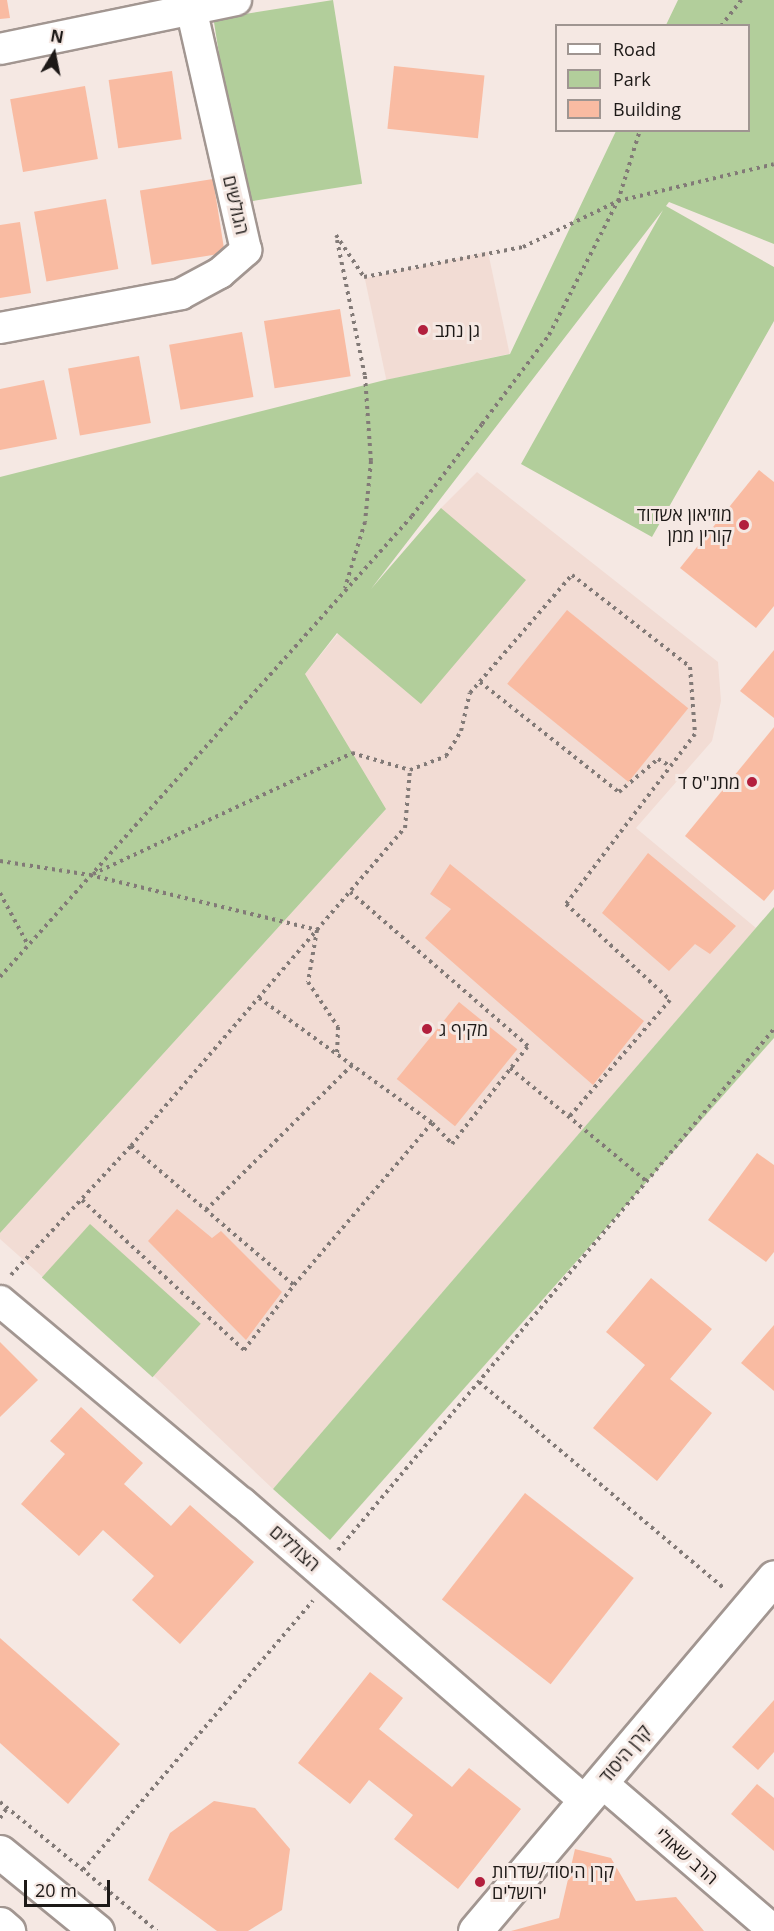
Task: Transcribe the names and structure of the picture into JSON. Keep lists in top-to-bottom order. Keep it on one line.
{"streets":{"street":["הגולשים","הצוללים","קרן היסוד","הרב שאולי"]},"crossings":[["הצוללים","קרן היסוד"],["הצוללים","הרב שאולי"],["קרן היסוד","הרב שאולי"]],"places":["גן נתב","מוזיאון אשדוד קורין ממן","מתנ\"ס ד","מקיף ג","קרן היסוד/שדרות ירושלים"],"legend":["Road","Park","Building"],"scale_bar":"20 m","north":"top"}
